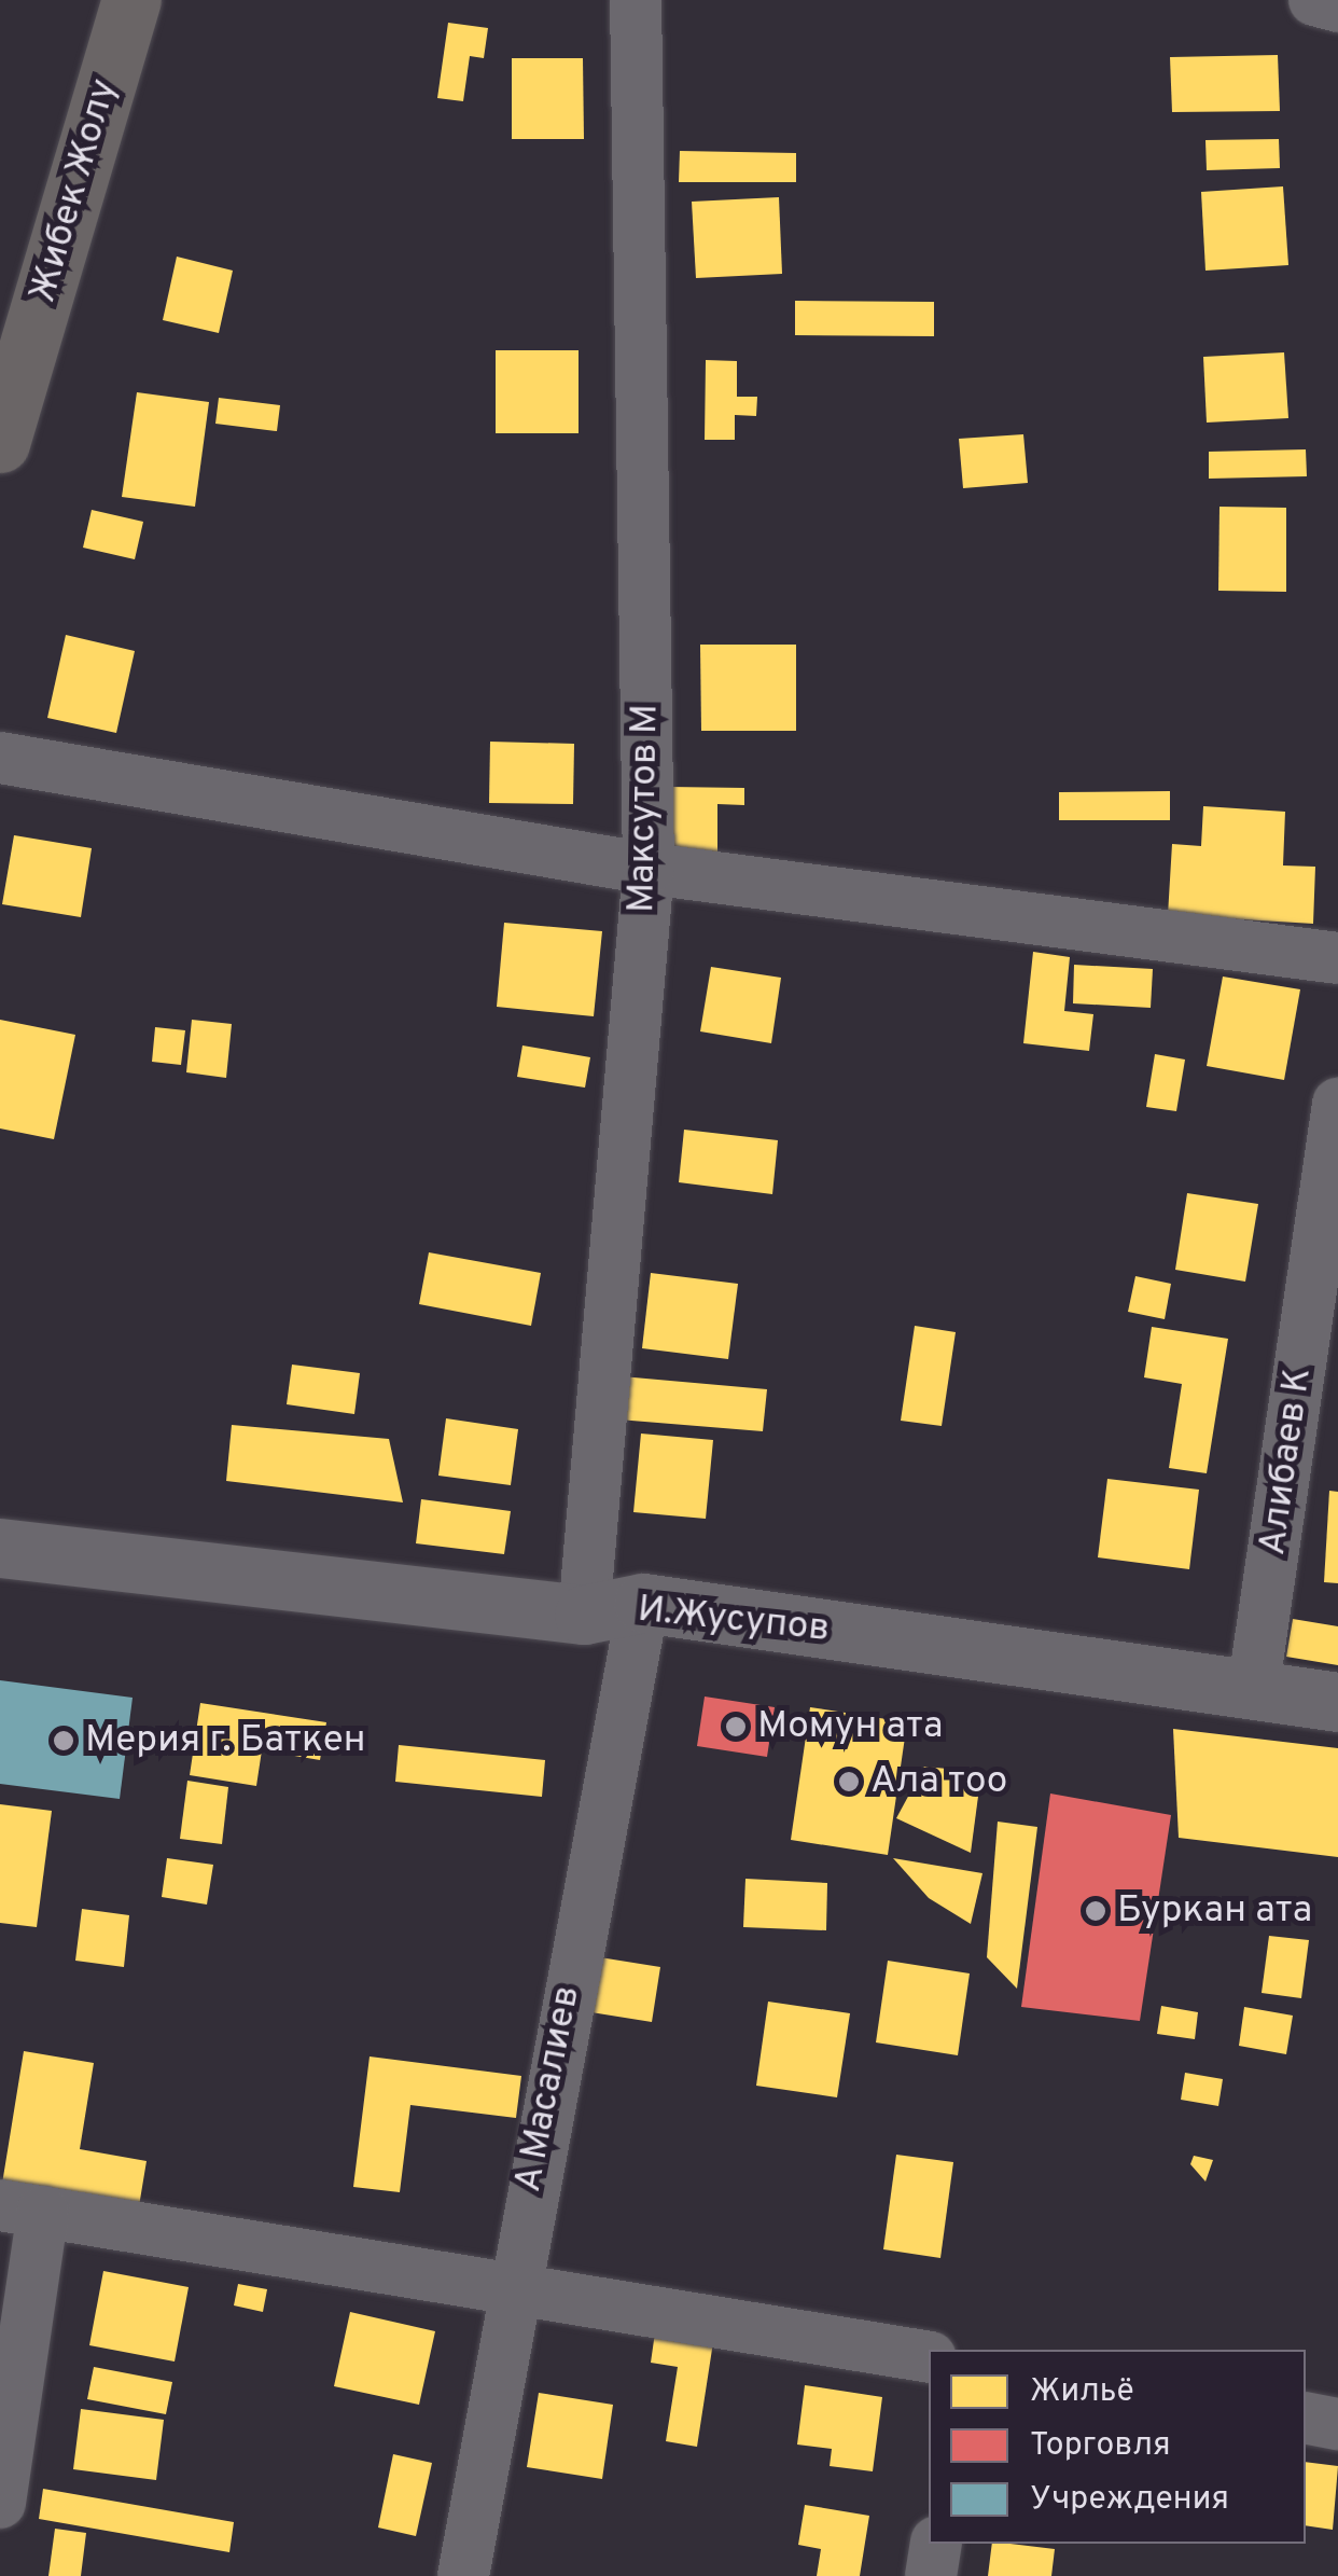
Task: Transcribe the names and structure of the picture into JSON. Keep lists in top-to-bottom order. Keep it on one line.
{"streets":{"main road":["Жибек Жолу"],"street":["Максутов М","Алибаев К","И.Жусупов","А Масалиев"]},"crossings":[["Максутов М","И.Жусупов"],["Алибаев К","И.Жусупов"],["И.Жусупов","А Масалиев"]],"places":["Момун ата","Мерия г. Бaткен","Ала тоо","Буркан ата"],"legend":["Жильё","Торговля","Учреждения"]}
